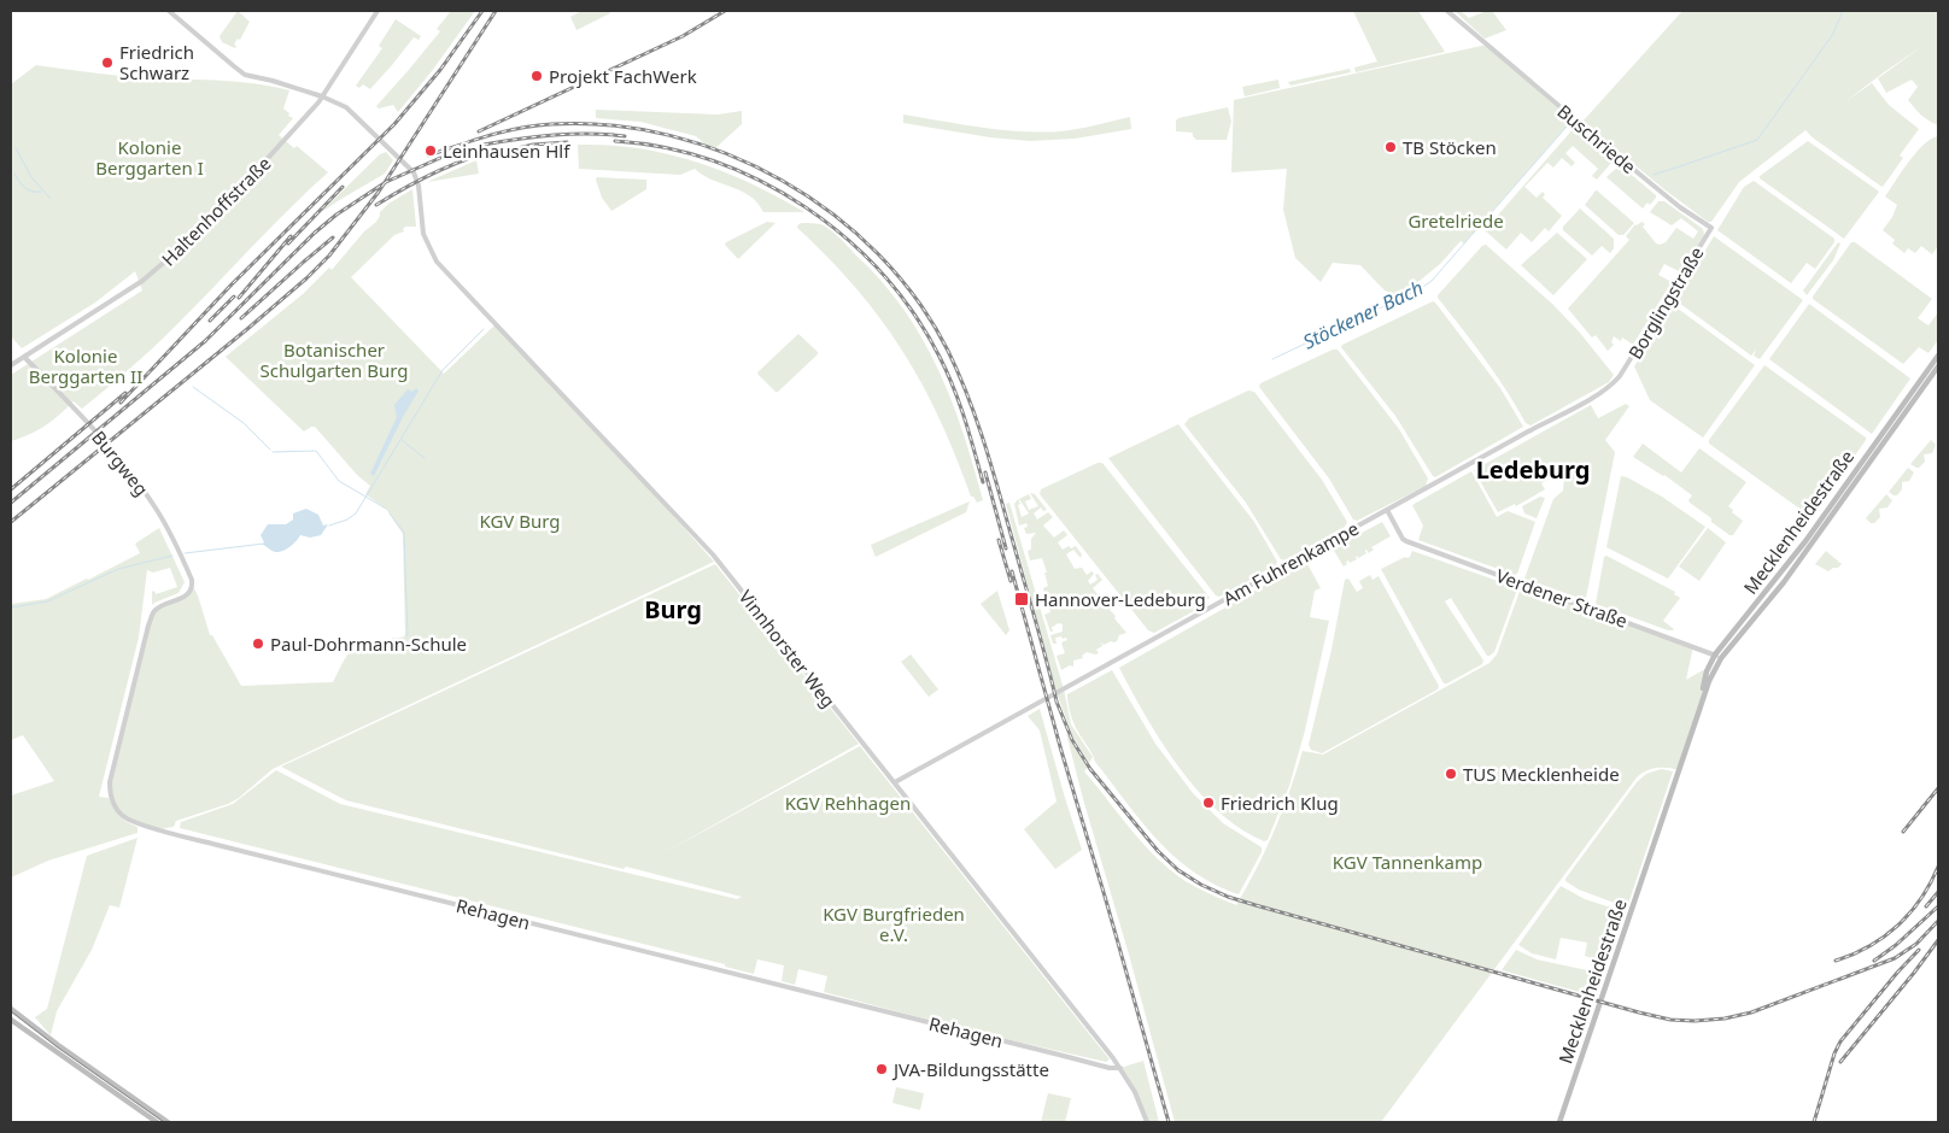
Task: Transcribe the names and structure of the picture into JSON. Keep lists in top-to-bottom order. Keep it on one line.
{"streets":{"main road":["Mecklenheidestraße"],"street":["Buschriede","Haltenhoffstraße","Borglingstraße","Burgweg","Am Fuhrenkampe","Verdener Straße","Vinnhorster Weg","Rehagen"]},"crossings":[["Buschriede","Borglingstraße"],["Haltenhoffstraße","Burgweg"],["Haltenhoffstraße","Vinnhorster Weg"],["Borglingstraße","Am Fuhrenkampe"],["Burgweg","Rehagen"],["Mecklenheidestraße","Verdener Straße"],["Am Fuhrenkampe","Verdener Straße"],["Am Fuhrenkampe","Vinnhorster Weg"],["Vinnhorster Weg","Rehagen"]],"districts":["Ledeburg","Burg"],"water":["Stöckener Bach"],"parks":["Kolonie Berggarten I","Gretelriede","Botanischer Schulgarten Burg","Kolonie Berggarten II","KGV Burg","KGV Rehhagen","KGV Tannenkamp","KGV Burgfrieden e.V."],"places":{"other":["Friedrich Schwarz","Projekt FachWerk","TB Stöcken","Leinhausen Hlf","Paul-Dohrmann-Schule","TUS Mecklenheide","Friedrich Klug","JVA-Bildungsstätte"],"transit":["Hannover-Ledeburg"]}}
